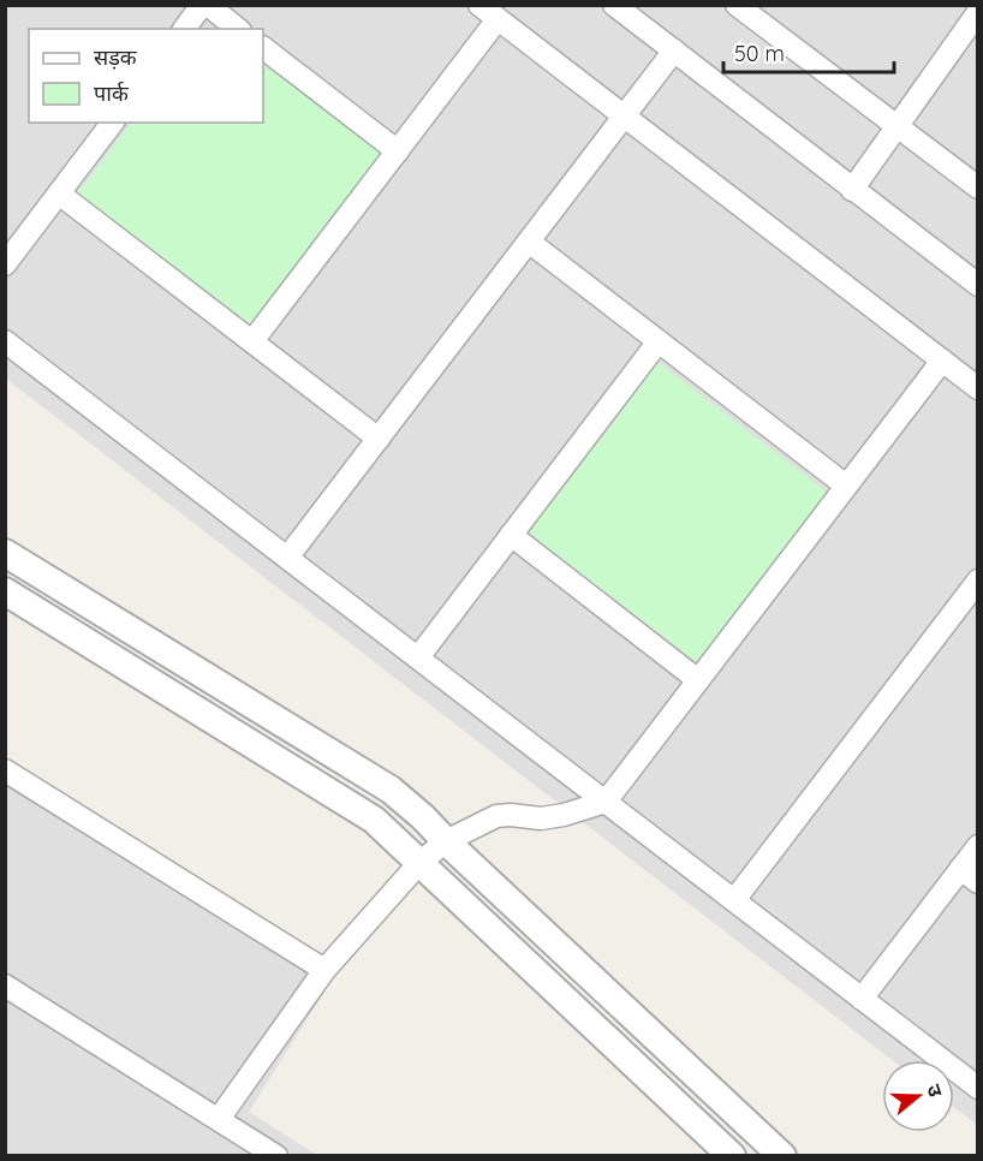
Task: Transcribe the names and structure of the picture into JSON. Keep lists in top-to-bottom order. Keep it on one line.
{"legend":["सड़क","पार्क"],"scale_bar":"50 m","north":"right"}
